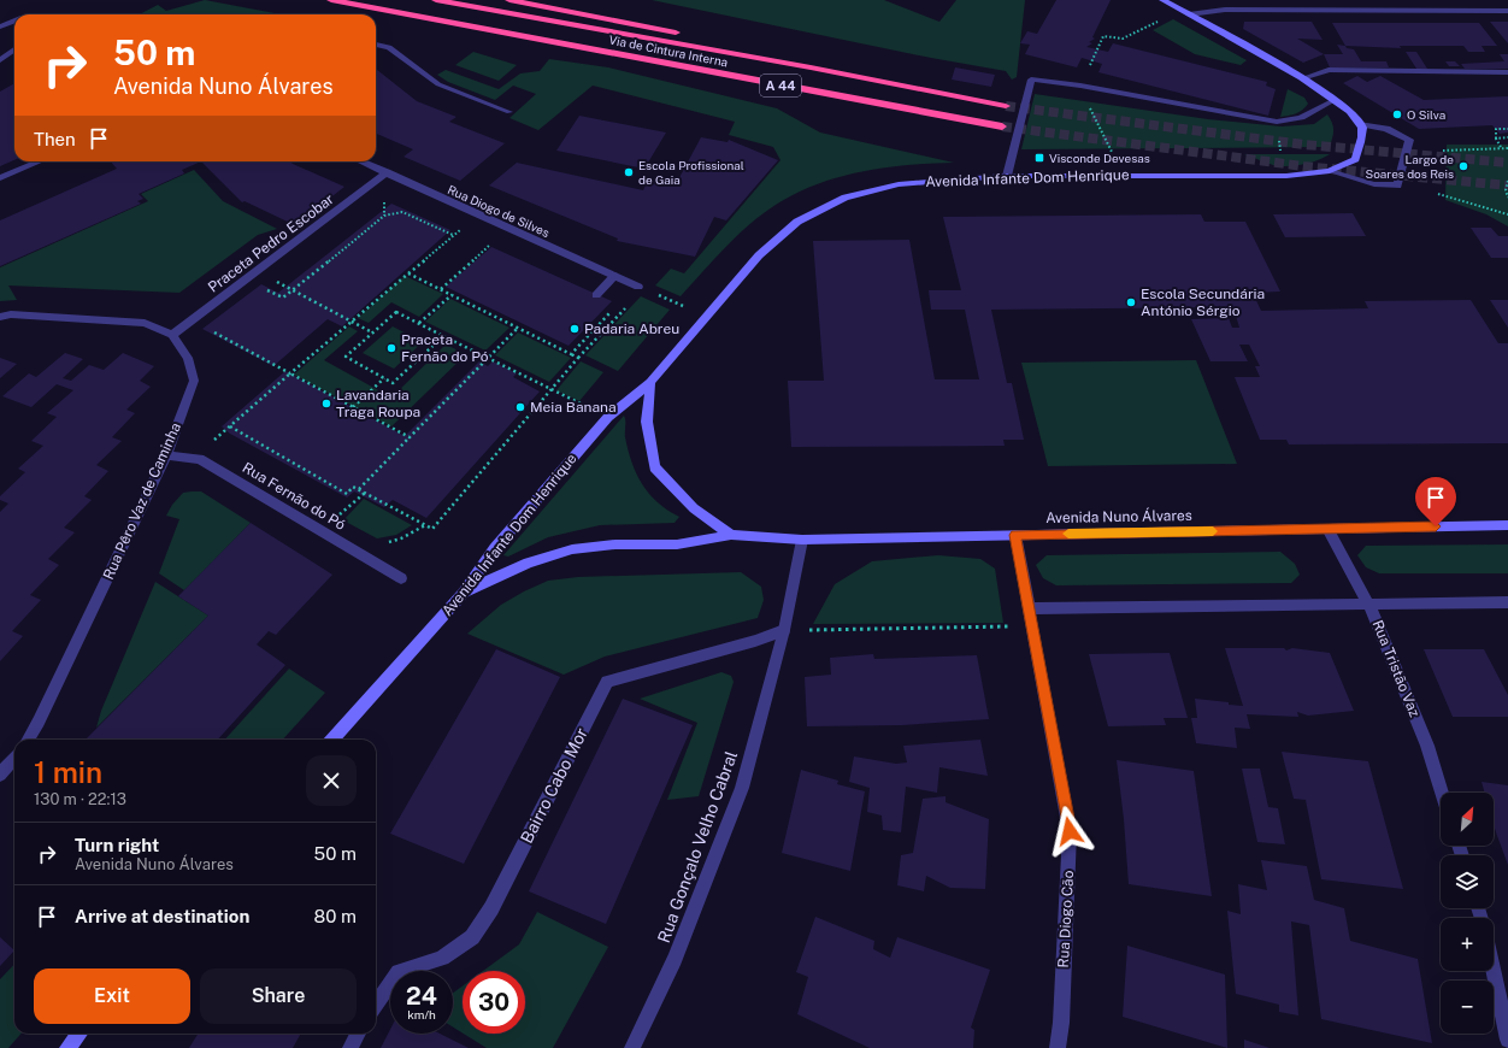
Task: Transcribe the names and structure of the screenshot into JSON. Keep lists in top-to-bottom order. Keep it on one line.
{"streets":{"highway":["Via de Cintura Interna","A 44"],"main road":["Avenida Infante Dom Henrique","Avenida Nuno Álvares"],"street":["Rua Diogo de Silves","Praceta Pedro Escobar","Rua Fernão do Pó","Rua Pêro Vaz de Caminha","Rua Tristão Vaz","Bairro Cabo Mor","Rua Gonçalo Velho Cabral","Rua Diogo Cão"]},"crossings":[["Avenida Infante Dom Henrique","Avenida Nuno Álvares"],["Rua Diogo de Silves","Praceta Pedro Escobar"],["Praceta Pedro Escobar","Rua Pêro Vaz de Caminha"],["Rua Fernão do Pó","Rua Pêro Vaz de Caminha"],["Avenida Nuno Álvares","Rua Tristão Vaz"],["Avenida Nuno Álvares","Rua Gonçalo Velho Cabral"],["Avenida Nuno Álvares","Rua Diogo Cão"],["Bairro Cabo Mor","Rua Gonçalo Velho Cabral"]],"places":{"other":["O Silva","Largo de Soares dos Reis","Escola Profissional de Gaia","Escola Secundária António Sérgio","Padaria Abreu","Praceta Fernão do Pó","Lavandaria Traga Roupa","Meia Banana"],"transit":["Visconde Devesas"]},"north":"top right","page":{"turn":["50 m","Avenida Nuno Álvares"],"then":"Then","heading":["1 min","130 m · 22:13"],"map_buttons":["+","−"],"list":[{"name":"Turn right","note":"Avenida Nuno Álvares","value":"50 m"},{"name":"Arrive at destination","value":"80 m"}],"buttons":["Exit","Share"],"speed":"24 km/h","limit":"30"}}
